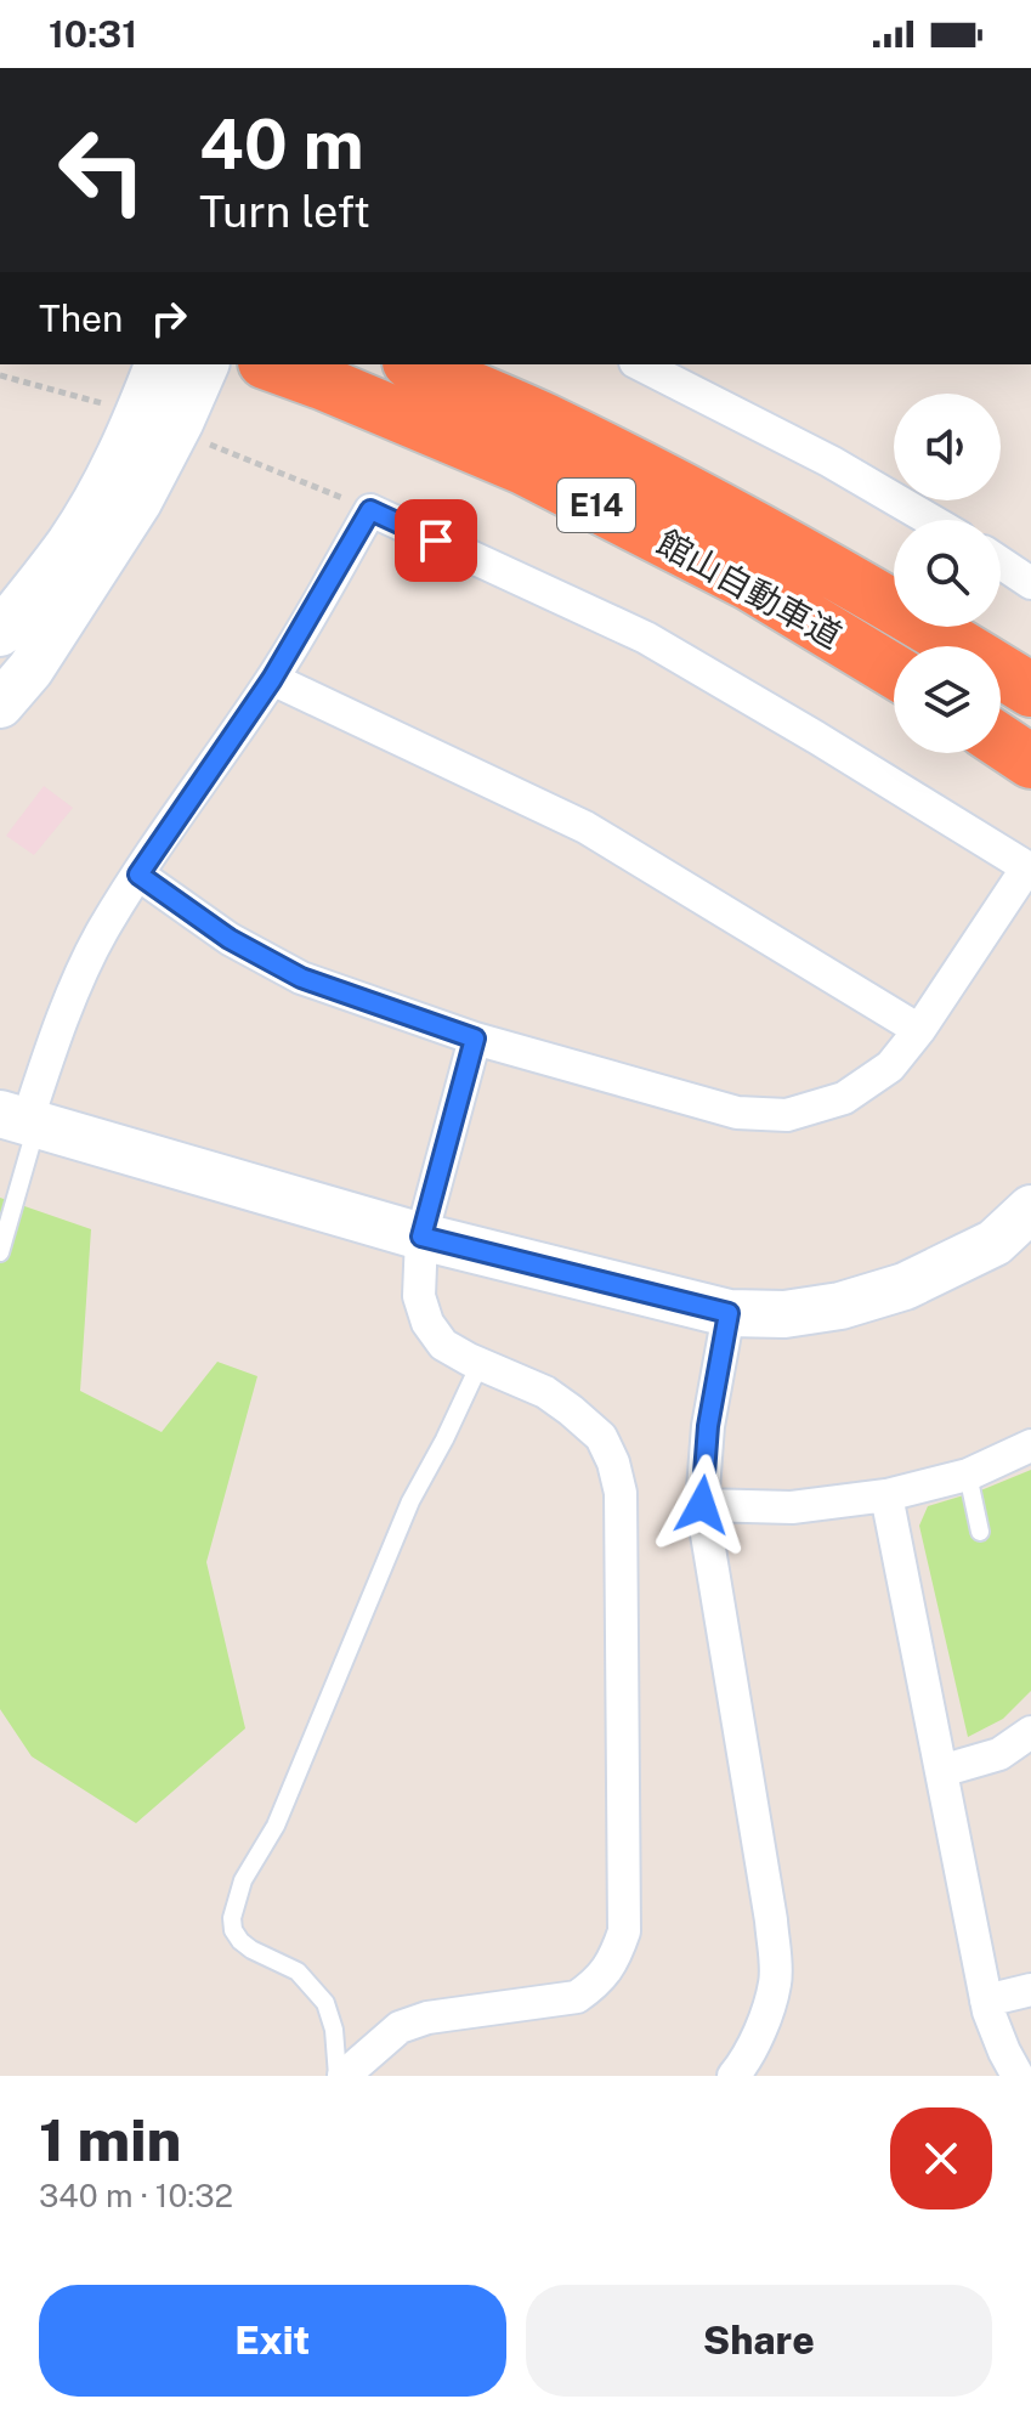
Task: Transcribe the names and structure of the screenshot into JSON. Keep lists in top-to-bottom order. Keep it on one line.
{"streets":{"highway":["E14","館山自動車道"]},"page":{"status":"10:31","turn":["40 m","Turn left"],"then":"Then","heading":["1 min","340 m · 10:32"],"buttons":["Exit","Share"]}}
